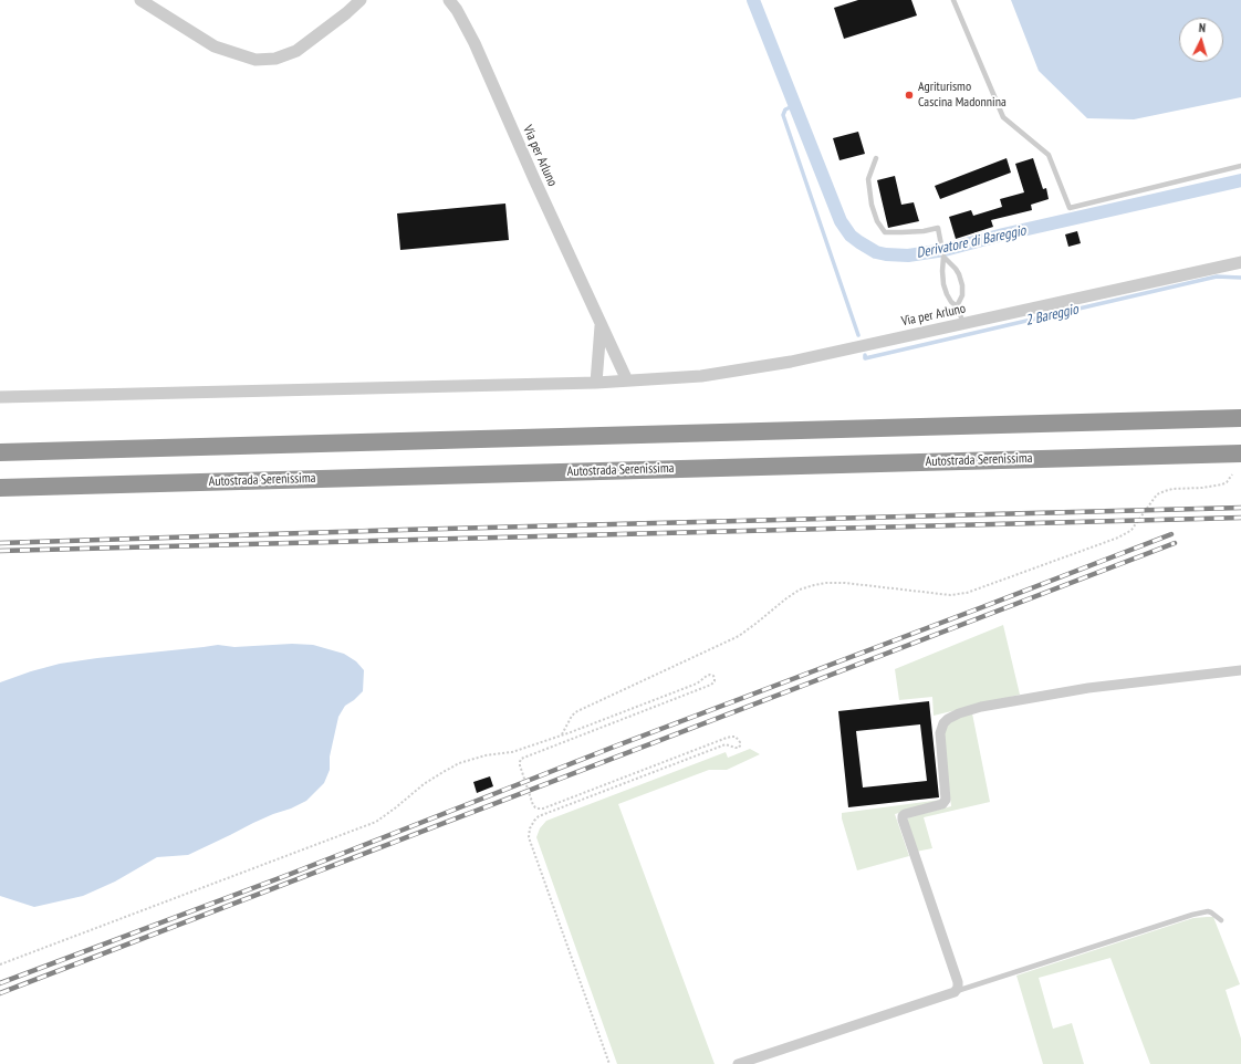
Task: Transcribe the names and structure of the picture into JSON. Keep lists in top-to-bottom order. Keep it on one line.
{"streets":{"highway":["Autostrada Serenissima"],"street":["Via per Arluno"]},"water":["Derivatore di Bareggio","2 Bareggio"],"places":["Agriturismo Cascina Madonnina"],"north":"top"}
